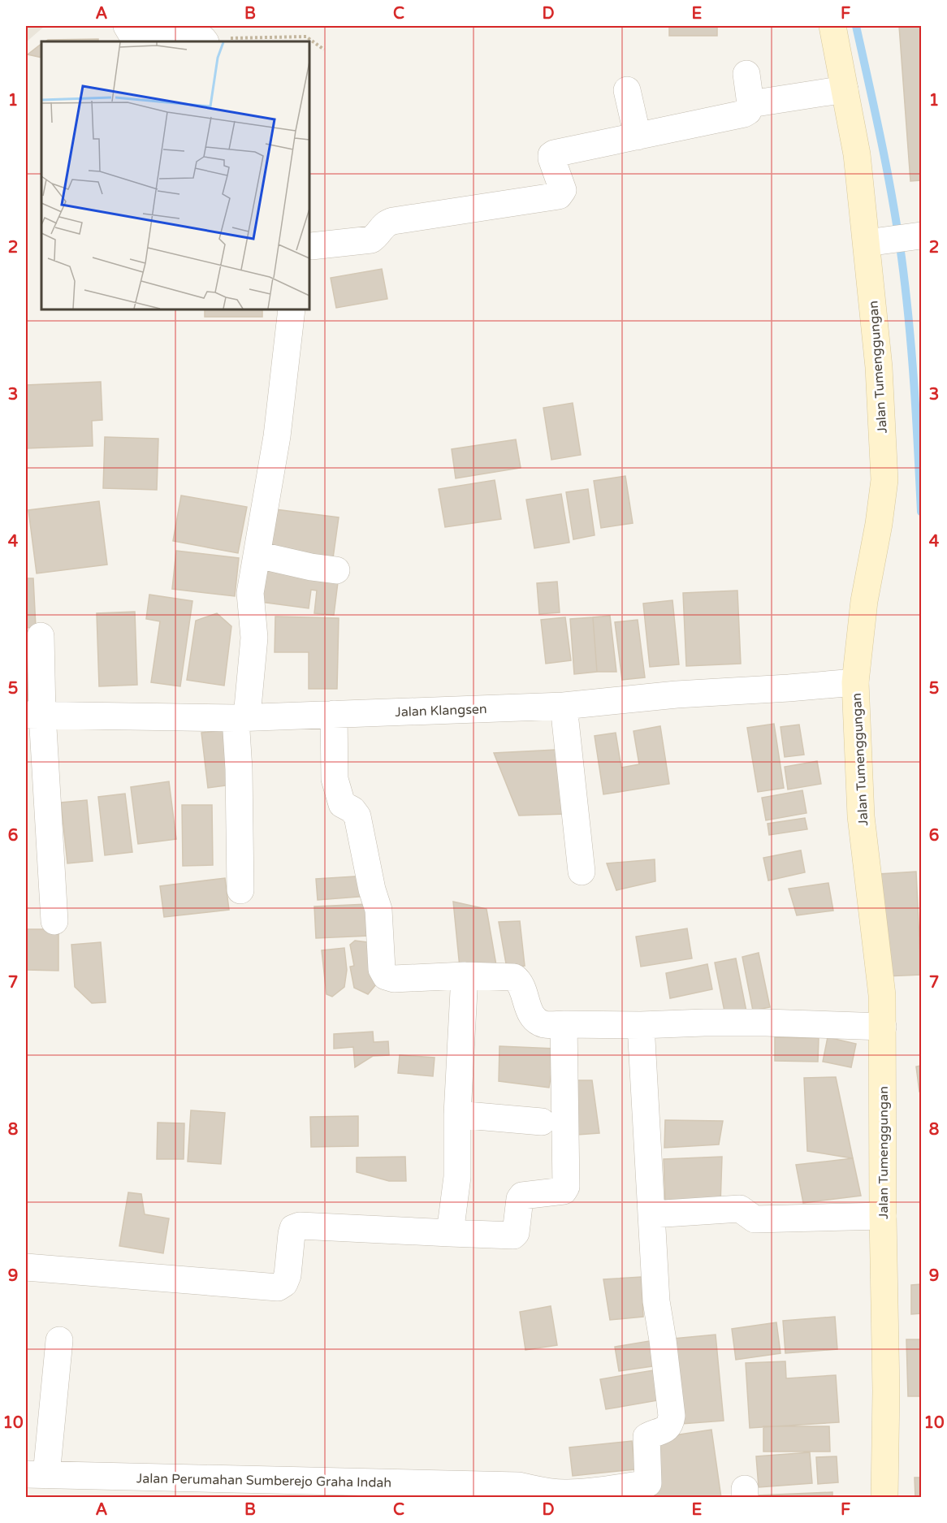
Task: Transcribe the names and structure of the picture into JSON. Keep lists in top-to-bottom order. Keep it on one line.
{"streets":{"street":["Jalan Tumenggungan","Jalan Klangsen","Jalan Perumahan Sumberejo Graha Indah"]},"crossings":[["Jalan Tumenggungan","Jalan Klangsen"]],"grid":{"columns":["A","B","C","D","E","F"],"rows":["1","2","3","4","5","6","7","8","9","10"]}}
